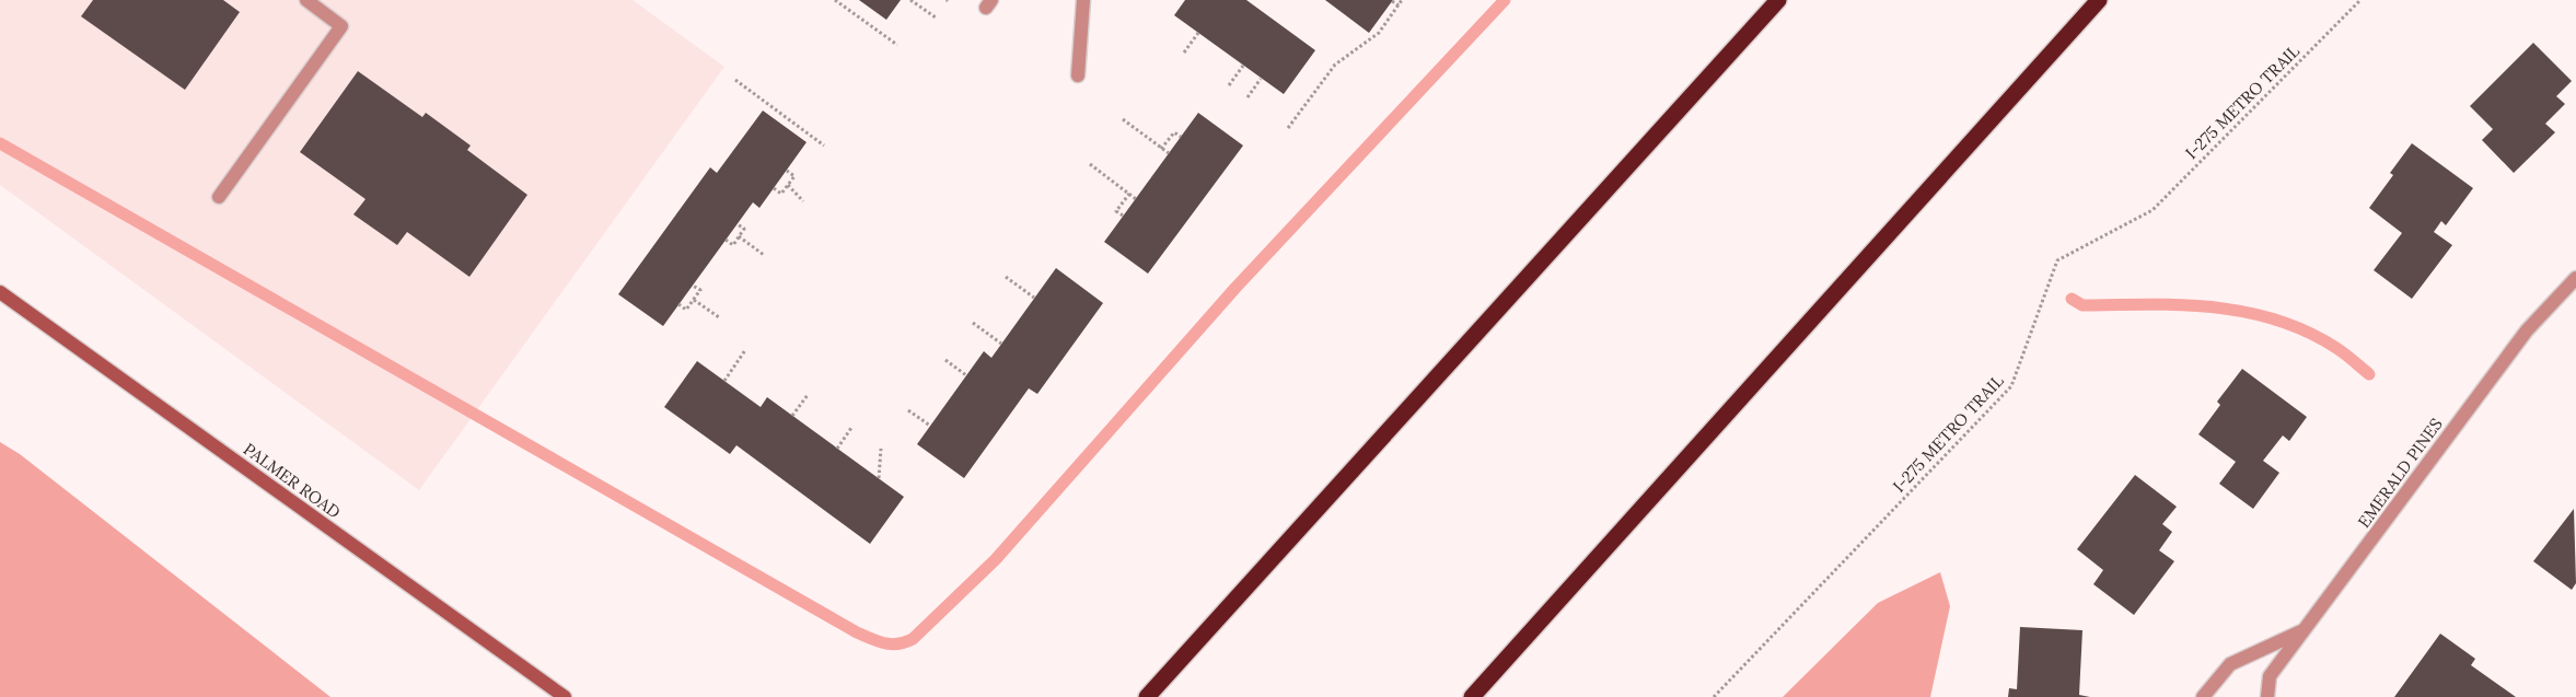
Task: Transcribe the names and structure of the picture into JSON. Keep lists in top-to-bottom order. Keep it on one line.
{"streets":{"street":["EMERALD PINES","PALMER ROAD"],"path":["I-275 METRO TRAIL"]}}
